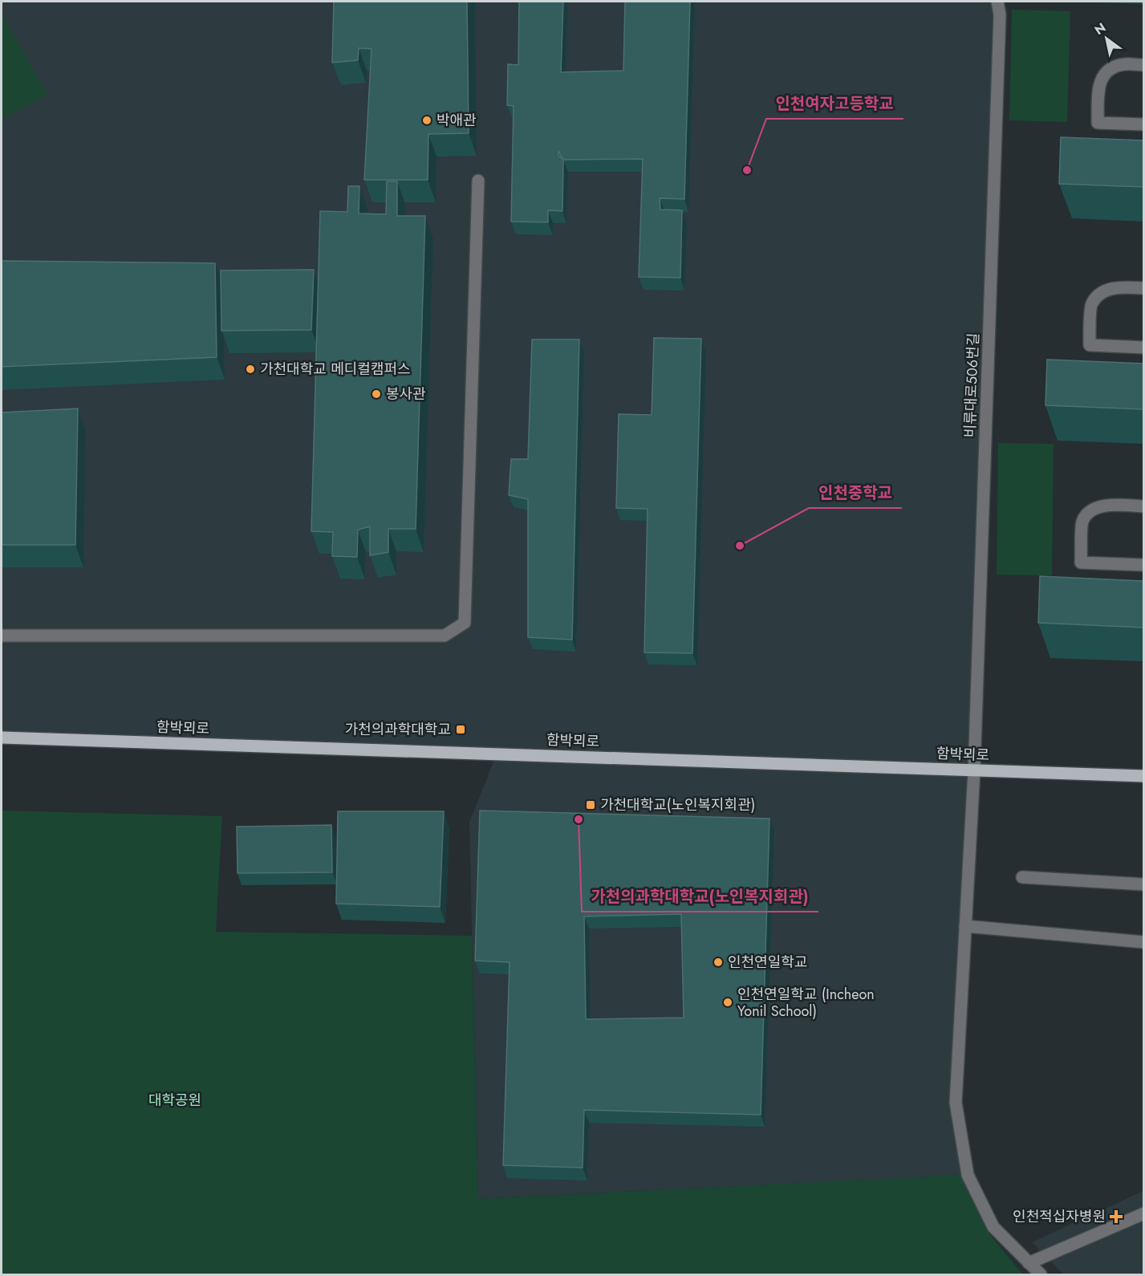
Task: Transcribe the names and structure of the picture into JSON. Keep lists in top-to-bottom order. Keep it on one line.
{"streets":{"main road":["함박뫼로"],"street":["비류대로506번길"]},"crossings":[["비류대로506번길","함박뫼로"]],"parks":["대학공원"],"places":{"other":["박애관","인천여자고등학교","가천대학교 메디컬캠퍼스","봉사관","인천중학교","가천의과학대학교(노인복지회관)","인천연일학교","인천연일학교 (Incheon Yonil School)"],"transit":["가천의과학대학교","가천대학교(노인복지회관)"],"health":["인천적십자병원"]},"north":"top left"}
